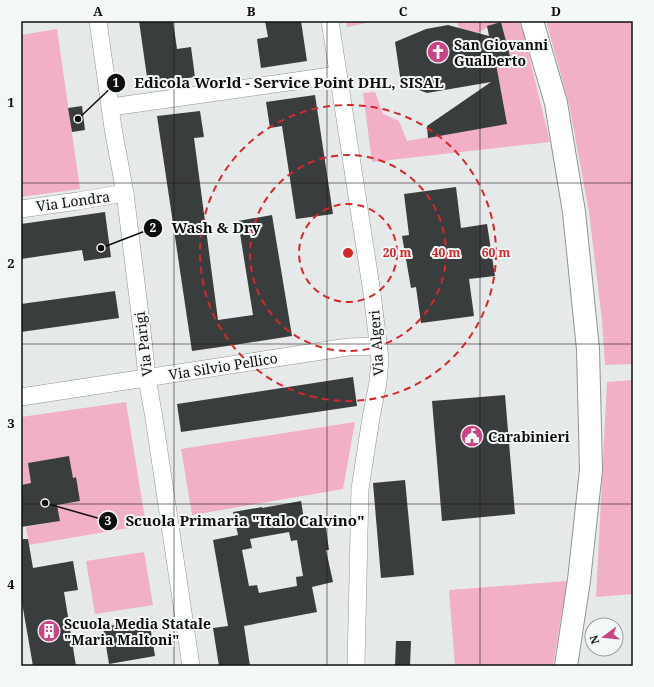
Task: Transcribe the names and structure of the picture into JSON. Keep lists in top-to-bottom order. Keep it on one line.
{"streets":{"street":["Via Londra","Via Algeri","Via Parigi","Via Silvio Pellico"]},"crossings":[["Via Londra","Via Parigi"],["Via Algeri","Via Silvio Pellico"],["Via Parigi","Via Silvio Pellico"]],"places":{"church":["San Giovanni Gualberto"],"other":["Edicola World - Service Point DHL, SISAL","Wash & Dry","Scuola Primaria \"Italo Calvino\""],"public building":["Carabinieri"],"building":["Scuola Media Statale \"Maria Maltoni\""]},"north":"left","grid":{"columns":["A","B","C","D"],"rows":["1","2","3","4"]},"rings":["20 m","40 m","60 m"]}
